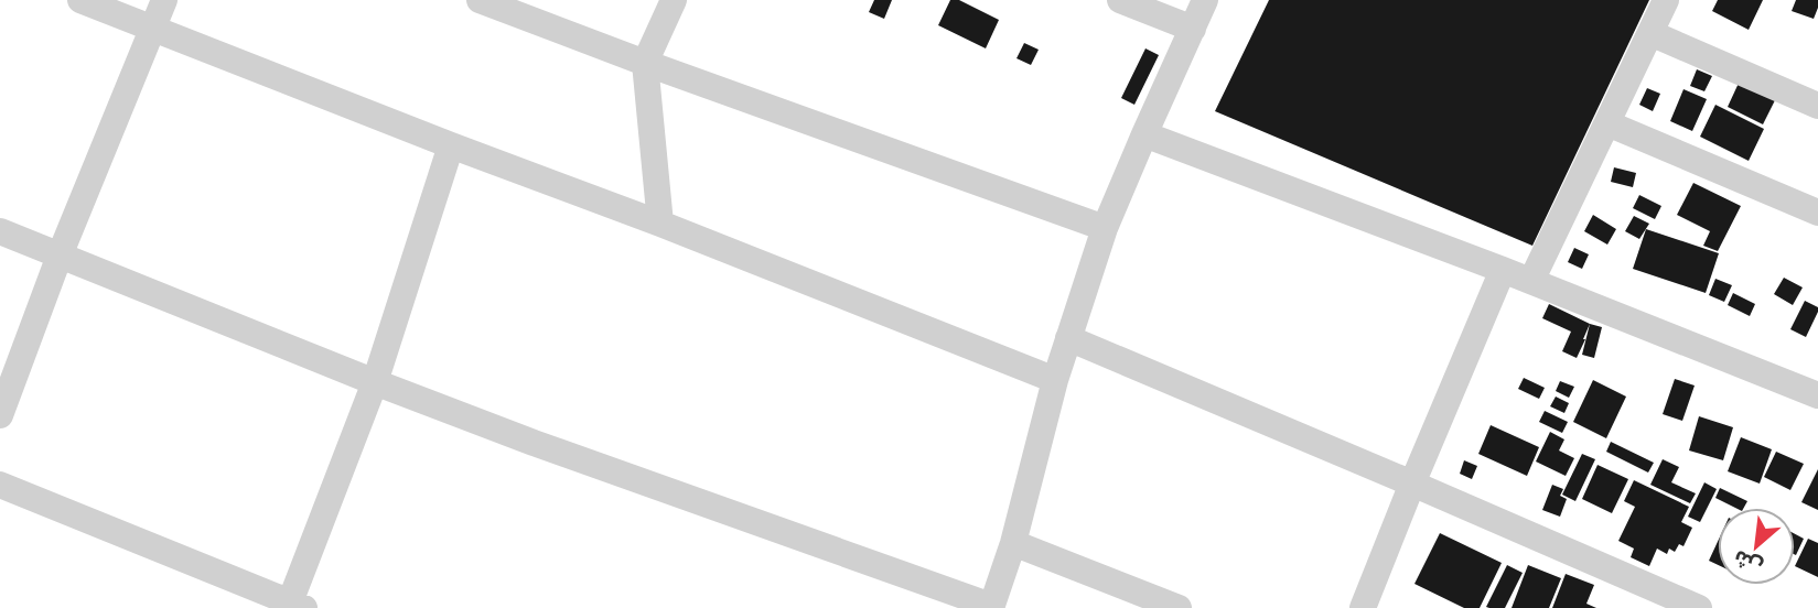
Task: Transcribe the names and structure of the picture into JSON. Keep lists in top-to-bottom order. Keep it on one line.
{"north":"bottom left"}
